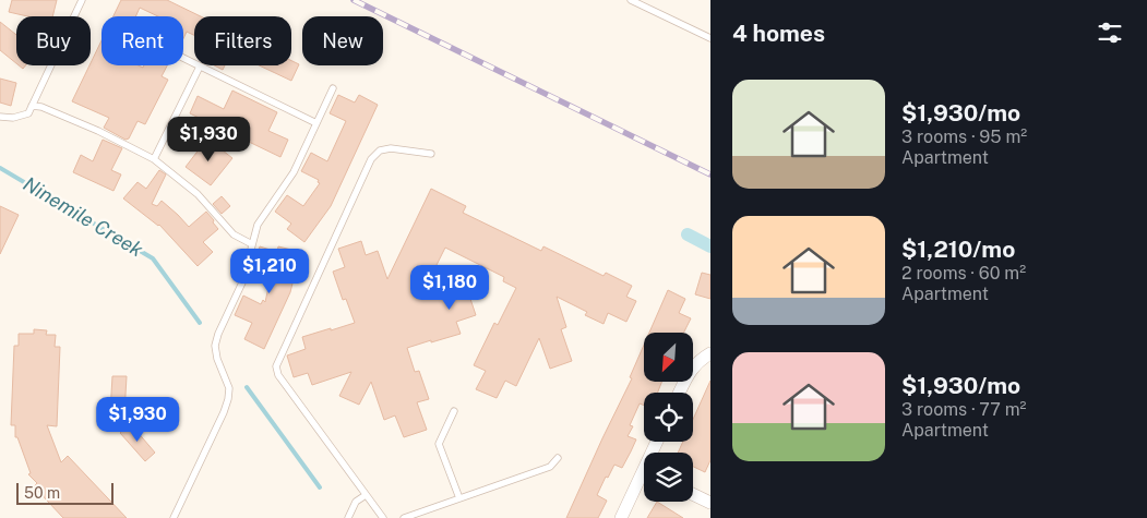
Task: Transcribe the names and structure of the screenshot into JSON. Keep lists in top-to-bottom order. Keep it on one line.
{"water":["Ninemile Creek"],"scale_bar":"50 m","north":"bottom left","page":{"heading":"4 homes","chip":["Buy","Rent","Filters","New"],"list":[{"name":"$1,930/mo","note":"3 rooms · 95 m² · Apartment"},{"name":"$1,210/mo","note":"2 rooms · 60 m² · Apartment"},{"name":"$1,930/mo","note":"3 rooms · 77 m² · Apartment"}],"price":["$1,930","$1,210","$1,180","$1,930"],"scale":"50 m"}}
